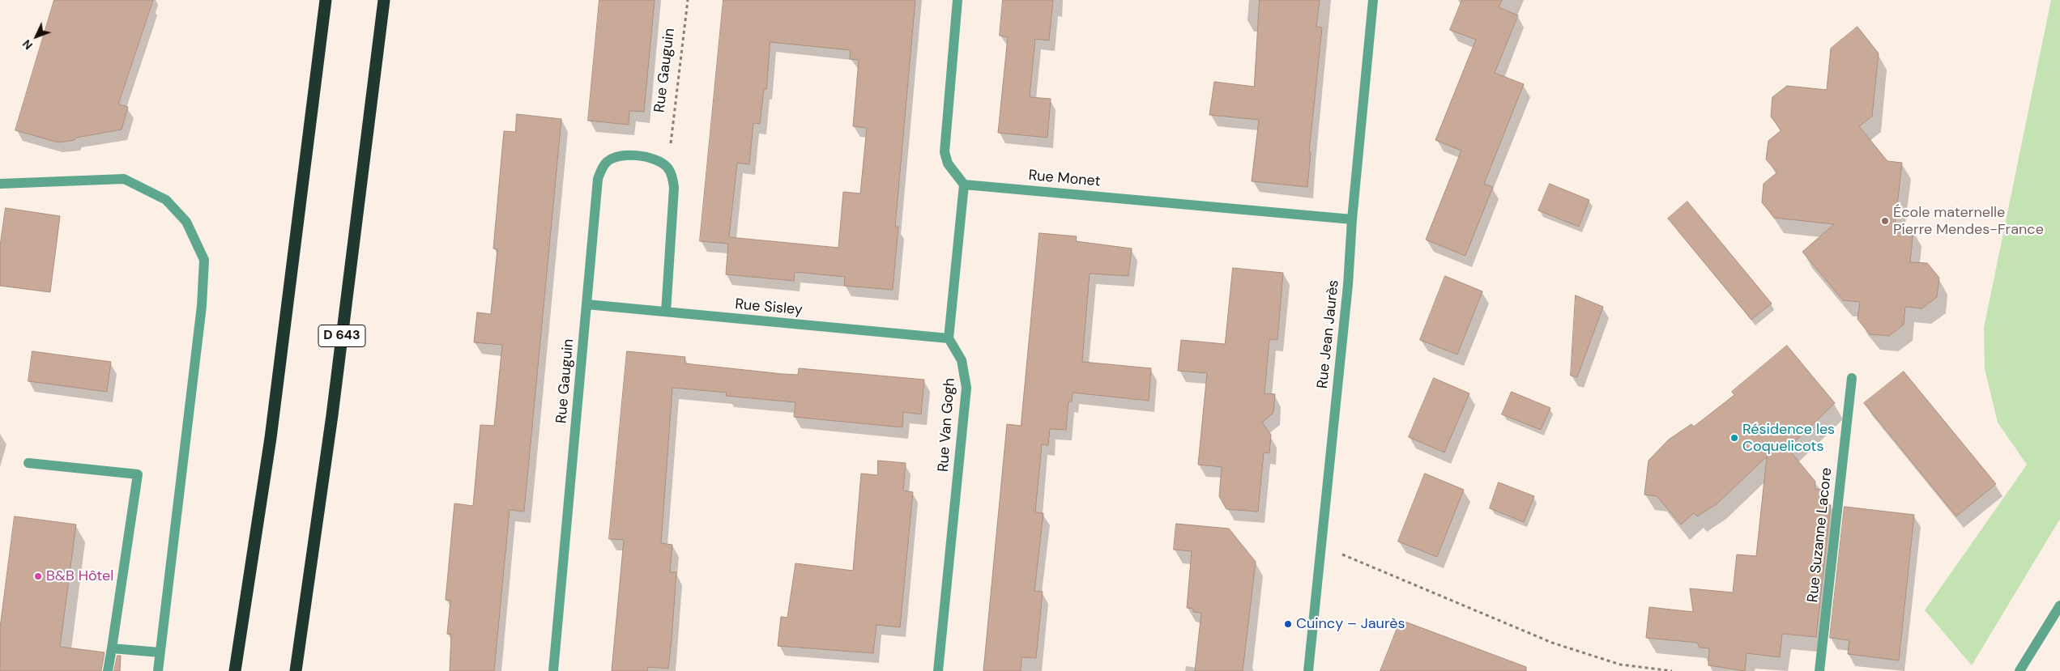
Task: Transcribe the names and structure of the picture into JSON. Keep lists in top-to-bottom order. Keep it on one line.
{"streets":{"highway":["D 643"],"street":["Rue Gauguin","Rue Monet","Rue Sisley","Rue Jean Jaurès","Rue Van Gogh","Rue Suzanne Lacore"]},"crossings":[["Rue Gauguin","Rue Sisley"],["Rue Monet","Rue Jean Jaurès"],["Rue Sisley","Rue Van Gogh"]],"places":["École maternelle Pierre Mendes-France","Résidence les Coquelicots","B&B Hôtel","Cuincy – Jaurès"],"north":"bottom left"}
